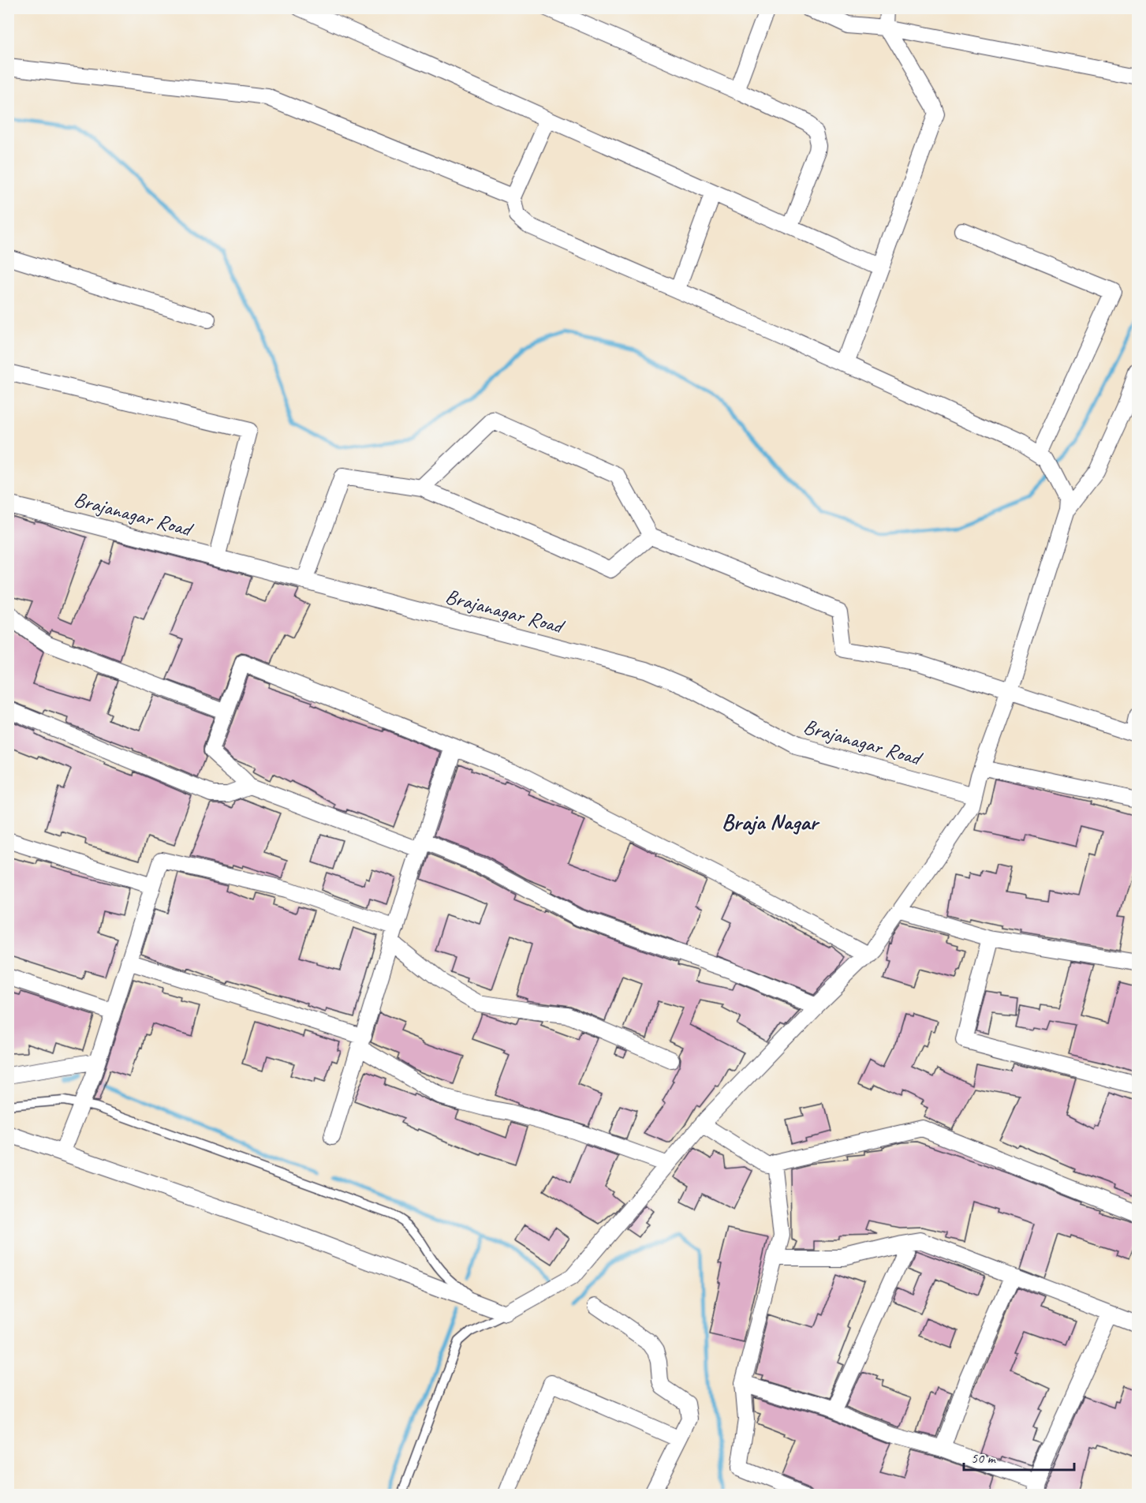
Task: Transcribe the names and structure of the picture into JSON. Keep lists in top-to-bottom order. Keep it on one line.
{"streets":{"street":["Brajanagar Road"]},"districts":["Braja Nagar"],"scale_bar":"50 m"}
